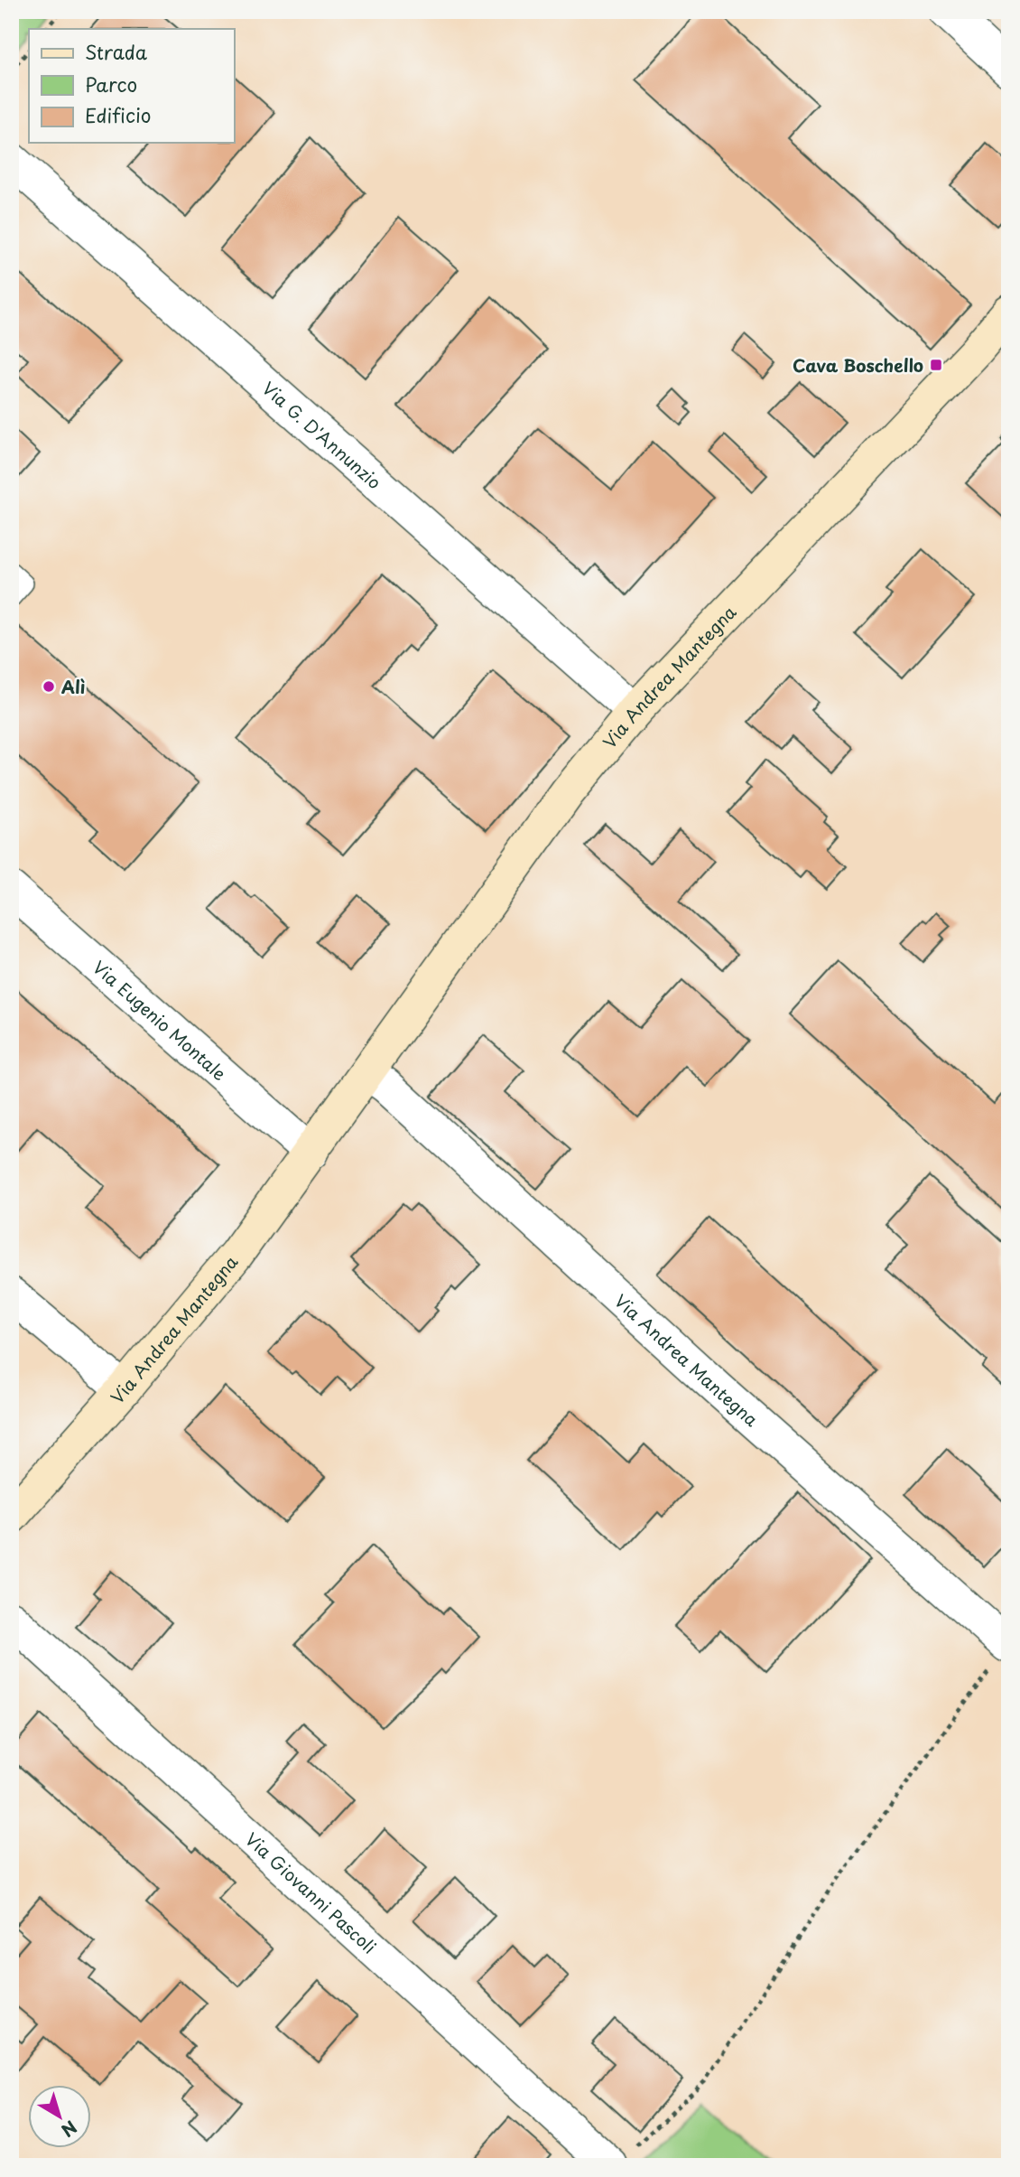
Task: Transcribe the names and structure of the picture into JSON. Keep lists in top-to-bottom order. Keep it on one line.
{"streets":{"main road":["Via Andrea Mantegna"],"street":["Via G. D'Annunzio","Via Eugenio Montale","Via Giovanni Pascoli"]},"crossings":[["Via G. D'Annunzio","Via Andrea Mantegna"],["Via Andrea Mantegna","Via Eugenio Montale"]],"places":{"transit":["Cava Boschello"],"other":["Alì"]},"legend":["Strada","Parco","Edificio"],"north":"bottom right"}
